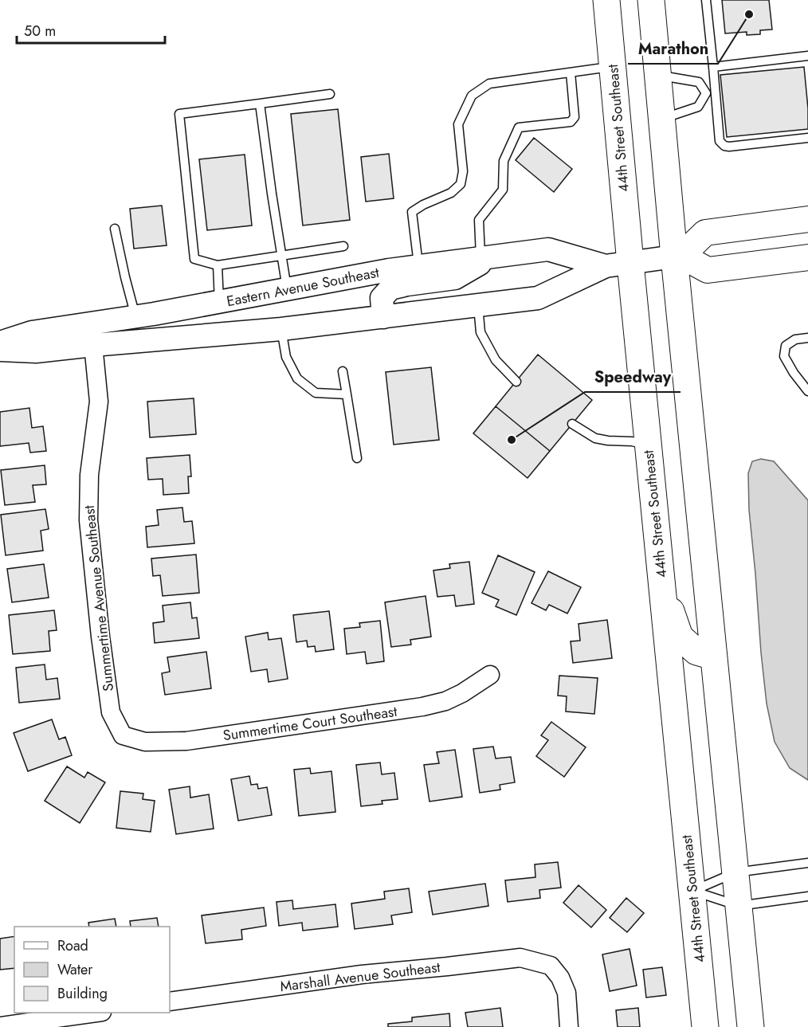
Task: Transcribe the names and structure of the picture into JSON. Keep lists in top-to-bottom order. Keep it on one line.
{"streets":{"main road":["44th Street Southeast"],"street":["Eastern Avenue Southeast","Summertime Avenue Southeast","Summertime Court Southeast","Marshall Avenue Southeast"]},"crossings":[["44th Street Southeast","Eastern Avenue Southeast"],["Eastern Avenue Southeast","Summertime Avenue Southeast"],["Summertime Avenue Southeast","Summertime Court Southeast"]],"places":["Marathon","Speedway"],"legend":["Road","Water","Building"],"scale_bar":"50 m"}
